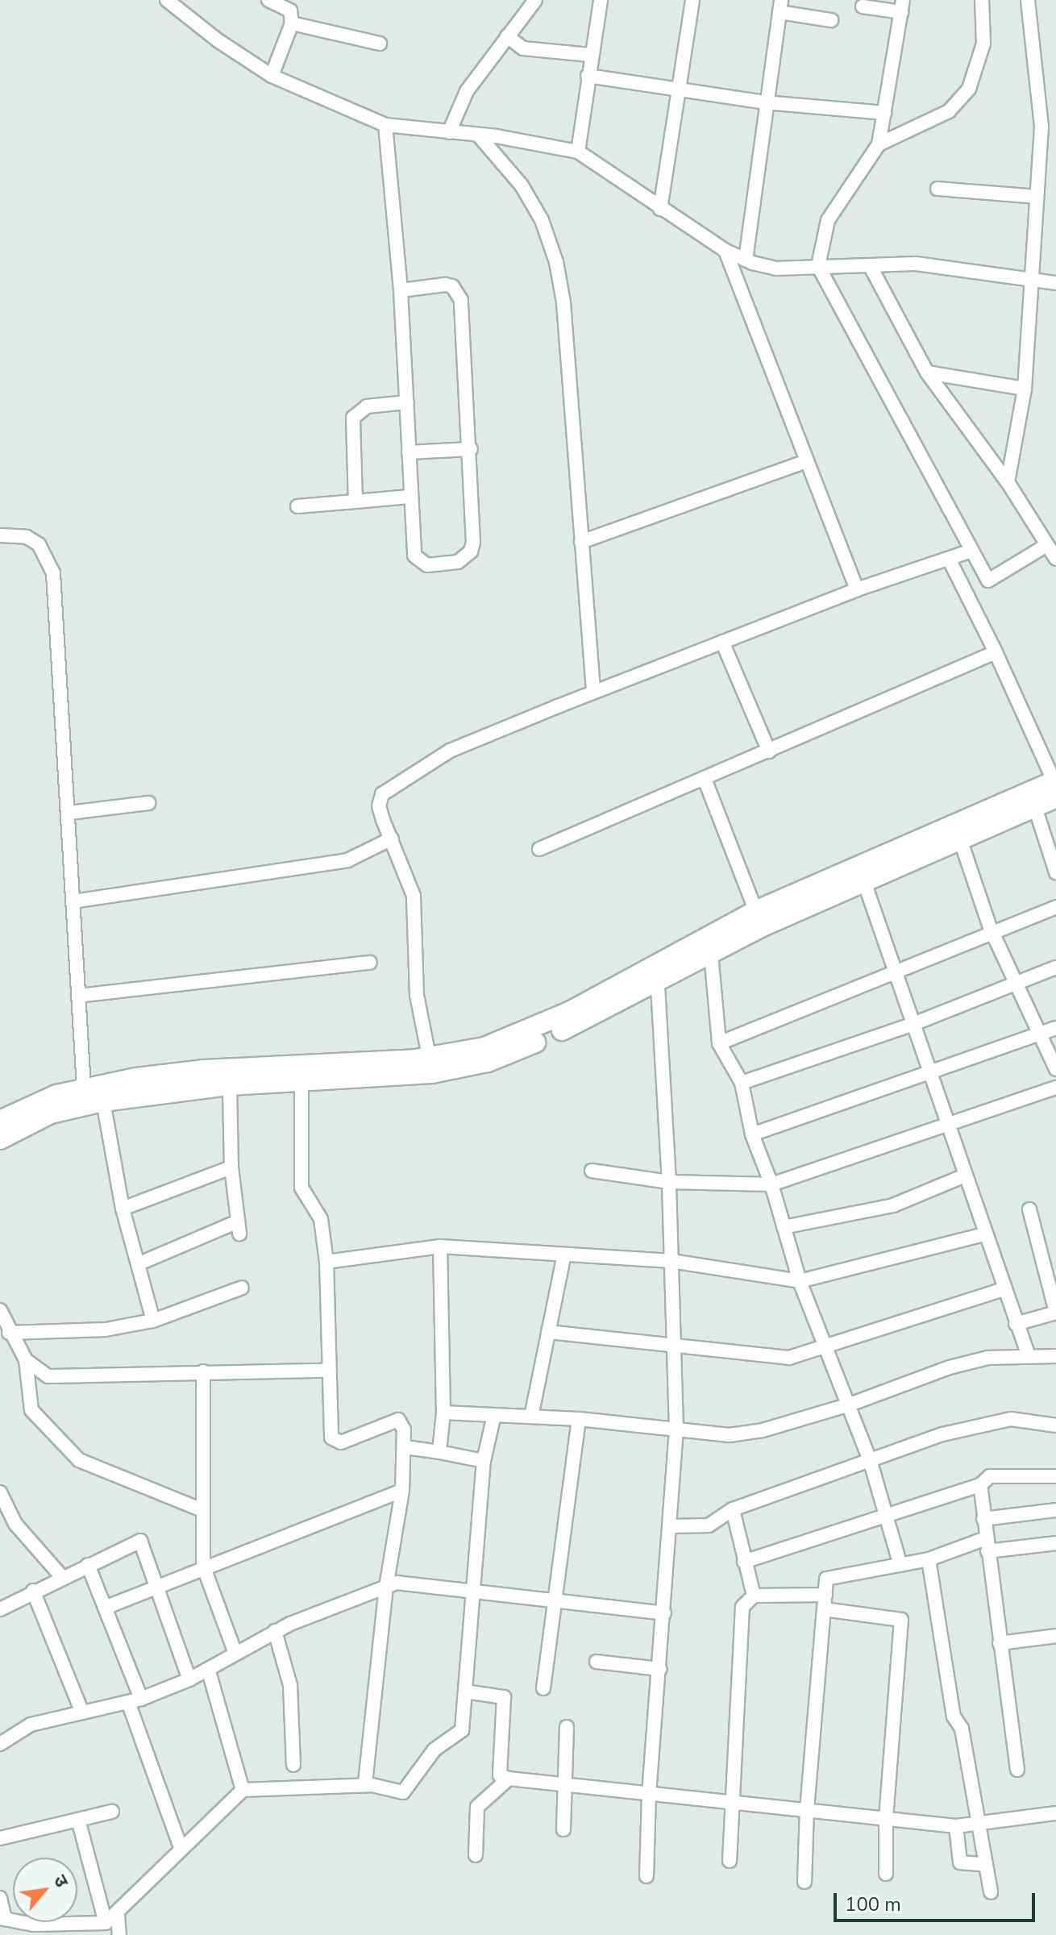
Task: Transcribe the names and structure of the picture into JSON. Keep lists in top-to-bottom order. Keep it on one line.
{"scale_bar":"100 m","north":"top right"}
